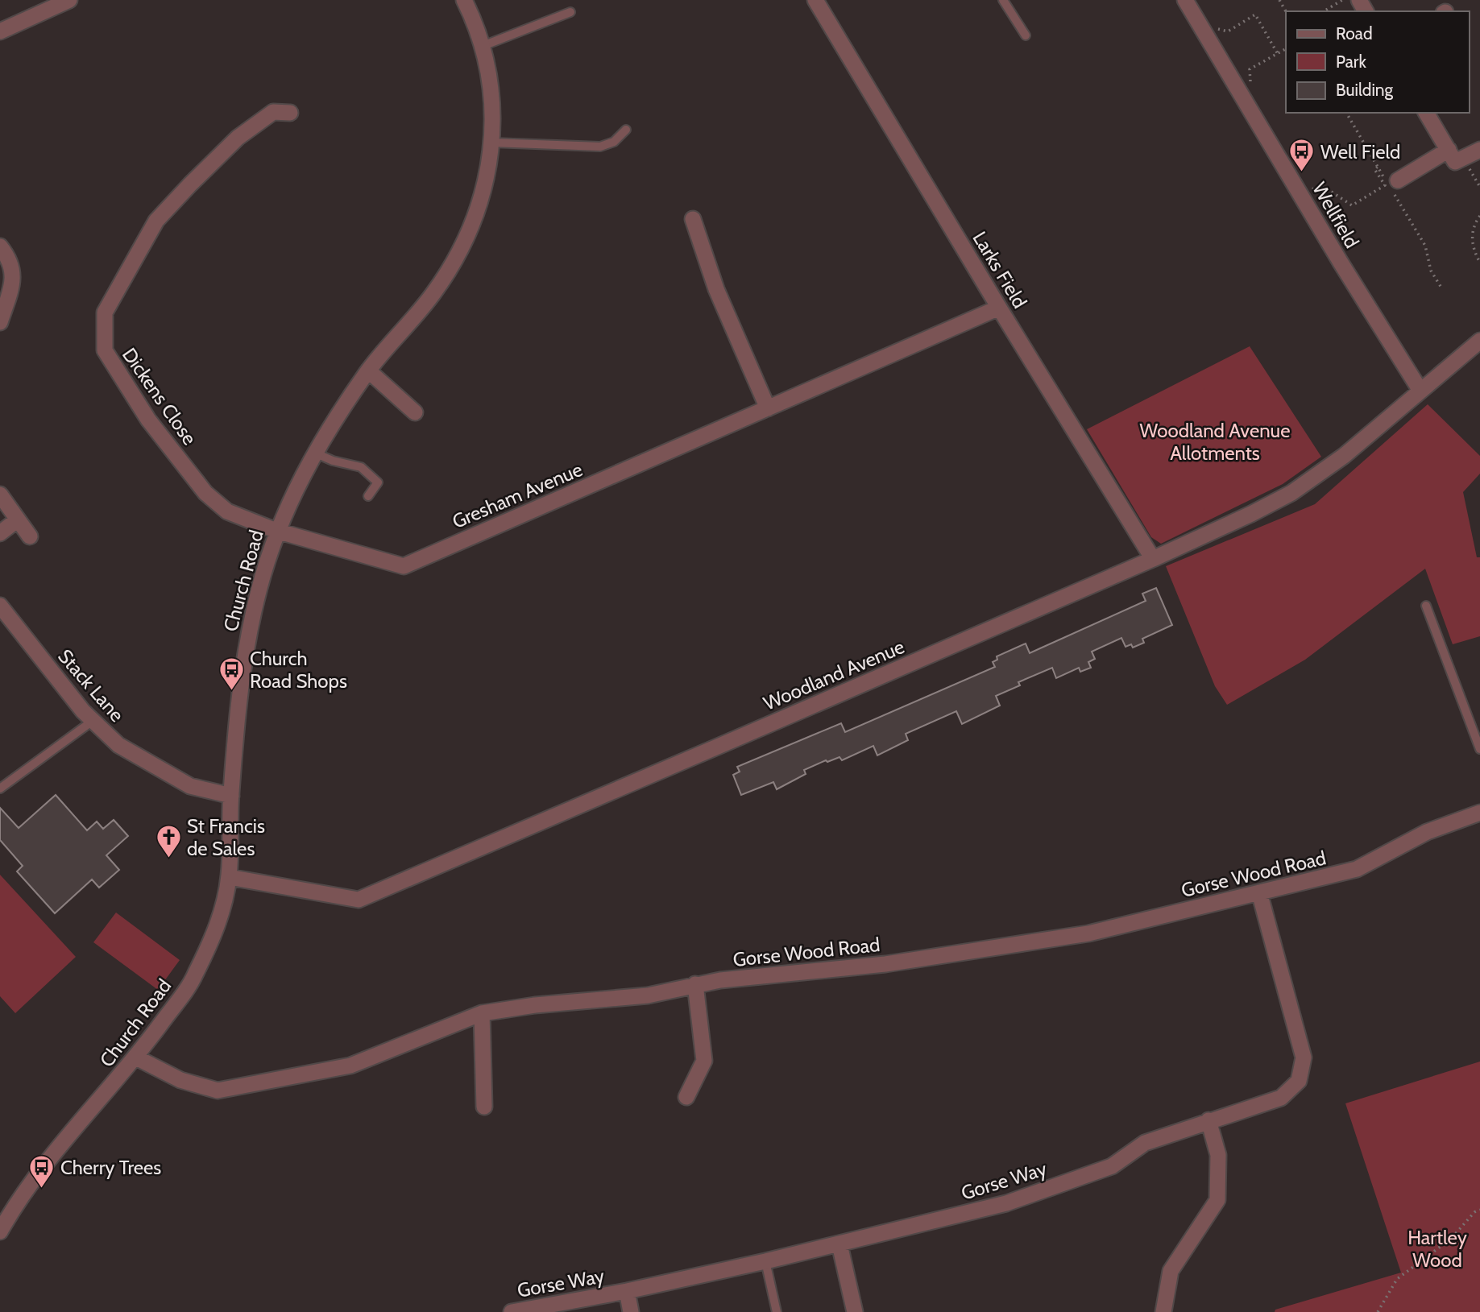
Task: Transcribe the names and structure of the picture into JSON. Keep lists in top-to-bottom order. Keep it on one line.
{"streets":{"street":["Wellfield","Larks Field","Dickens Close","Gresham Avenue","Church Road","Woodland Avenue","Stack Lane","Gorse Wood Road","Gorse Way"]},"crossings":[["Wellfield","Woodland Avenue"],["Larks Field","Gresham Avenue"],["Larks Field","Woodland Avenue"],["Dickens Close","Gresham Avenue"],["Dickens Close","Church Road"],["Gresham Avenue","Church Road"],["Church Road","Woodland Avenue"],["Church Road","Stack Lane"],["Church Road","Gorse Wood Road"],["Gorse Wood Road","Gorse Way"]],"parks":["Woodland Avenue Allotments","Hartley Wood"],"places":{"bus stop":["Well Field","Church Road Shops","Cherry Trees"],"church":["St Francis de Sales"]},"legend":["Road","Park","Building"]}
